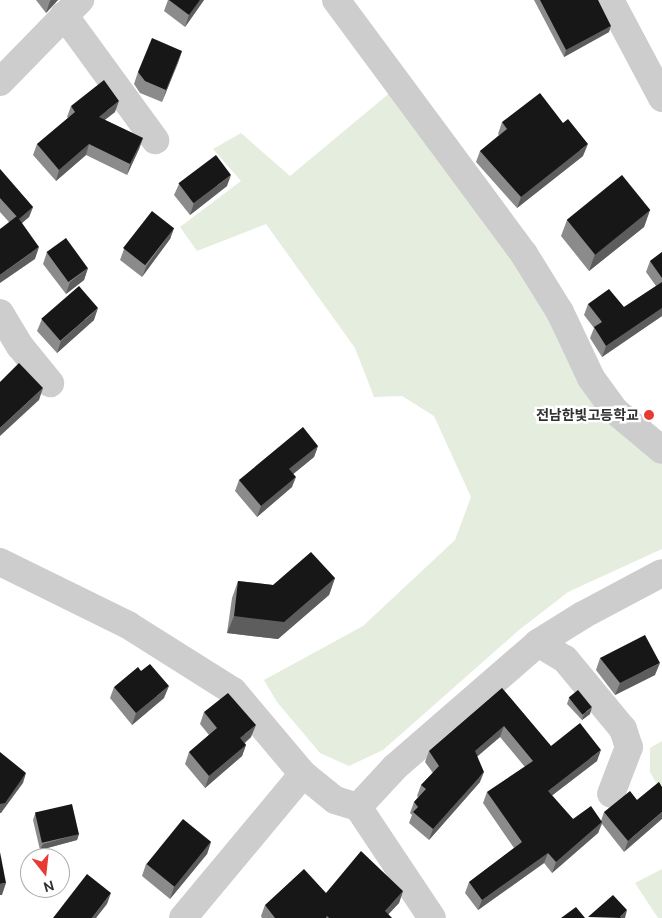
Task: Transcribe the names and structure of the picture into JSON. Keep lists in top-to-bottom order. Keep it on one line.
{"places":["전남한빛고등학교"],"north":"bottom"}
